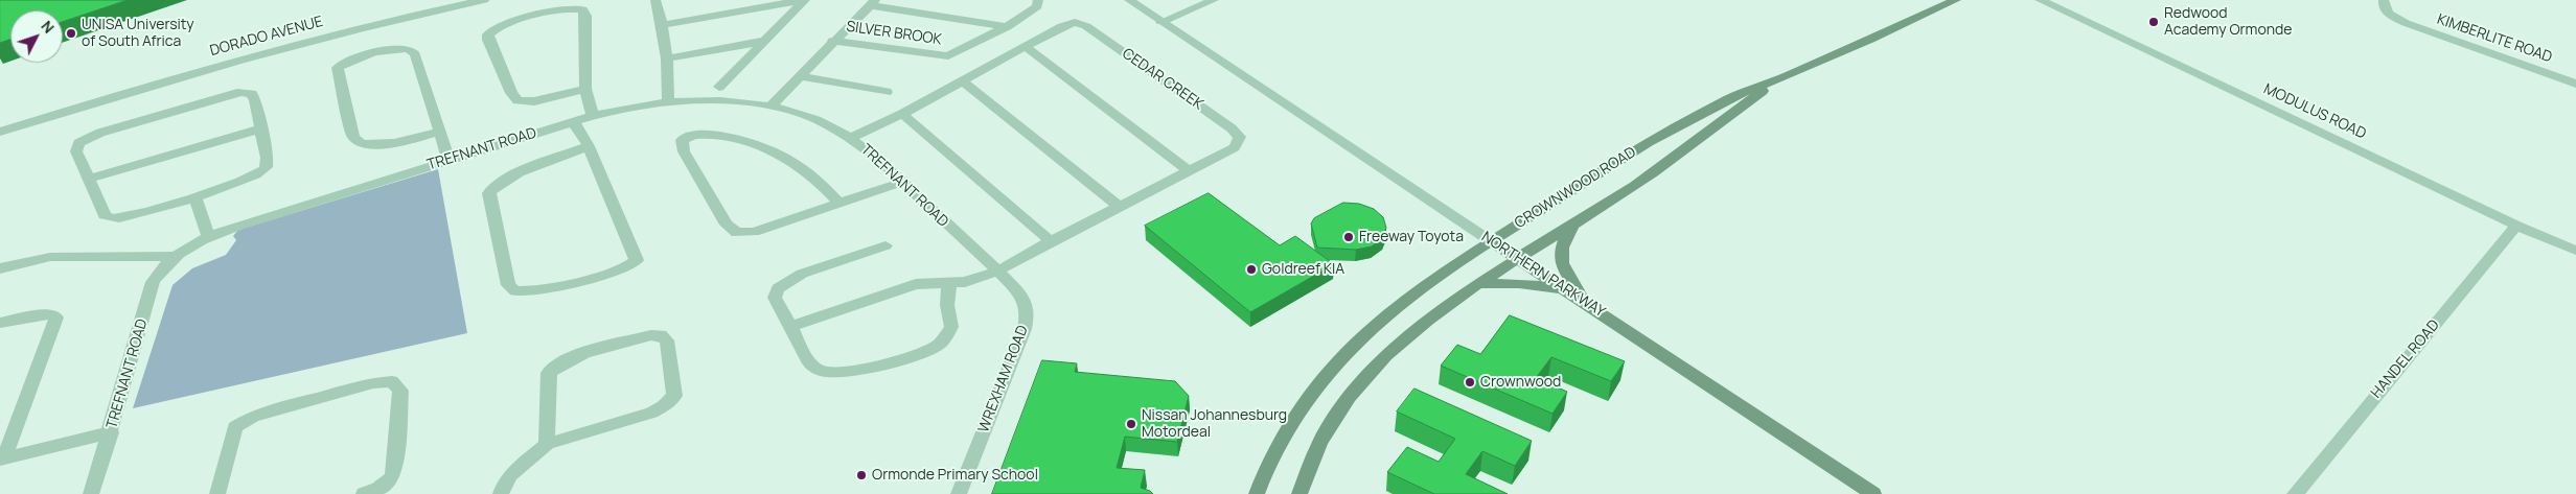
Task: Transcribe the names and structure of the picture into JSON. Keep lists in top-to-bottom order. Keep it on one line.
{"streets":{"main road":["CROWNWOOD ROAD","NORTHERN PARKWAY"],"street":["SILVER BROOK","DORADO AVENUE","KIMBERLITE ROAD","CEDAR CREEK","MODULUS ROAD","TREFNANT ROAD","HANDEL ROAD","WREXHAM ROAD"]},"crossings":[["SILVER BROOK","TREFNANT ROAD"],["CEDAR CREEK","TREFNANT ROAD"],["CEDAR CREEK","WREXHAM ROAD"],["MODULUS ROAD","HANDEL ROAD"],["TREFNANT ROAD","WREXHAM ROAD"],["CROWNWOOD ROAD","NORTHERN PARKWAY"]],"places":["Redwood Academy Ormonde","UNISA University of South Africa","Freeway Toyota","Goldreef KIA","Crownwood","Nissan Johannesburg Motordeal","Ormonde Primary School"],"north":"top right"}
